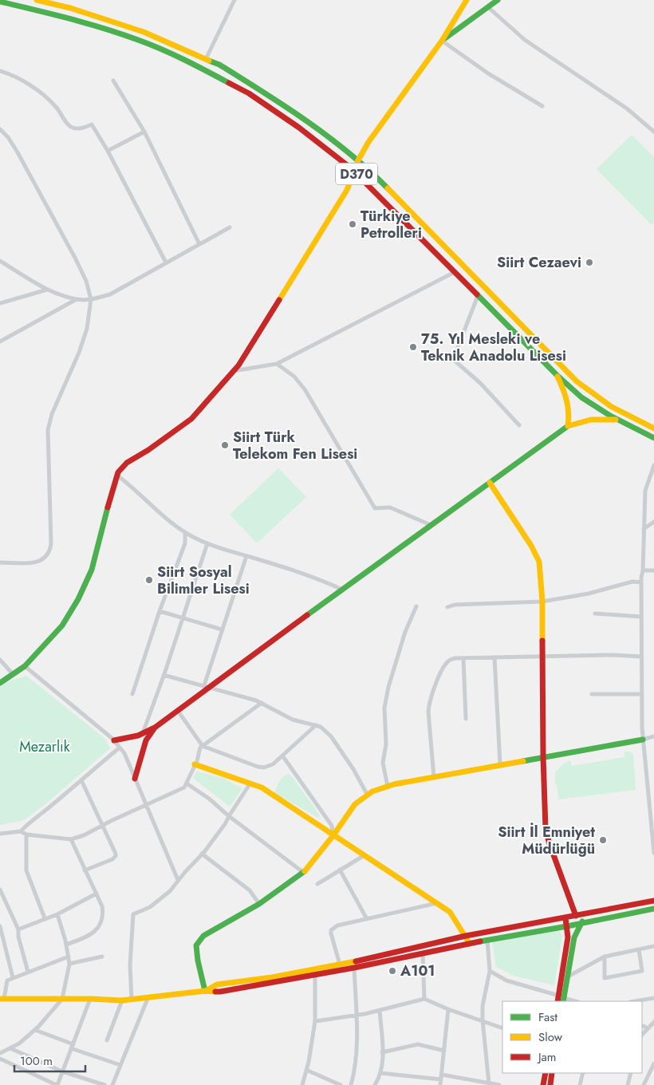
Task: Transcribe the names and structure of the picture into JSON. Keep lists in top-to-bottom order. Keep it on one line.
{"streets":{"main road":["D370"]},"parks":["Mezarlık"],"places":["Türkiye Petrolleri","Siirt Cezaevi","75. Yıl Mesleki ve Teknik Anadolu Lisesi","Siirt Türk Telekom Fen Lisesi","Siirt Sosyal Bilimler Lisesi","Siirt İl Emniyet Müdürlüğü","A101"],"legend":["Fast","Slow","Jam"],"scale_bar":"100 m"}
